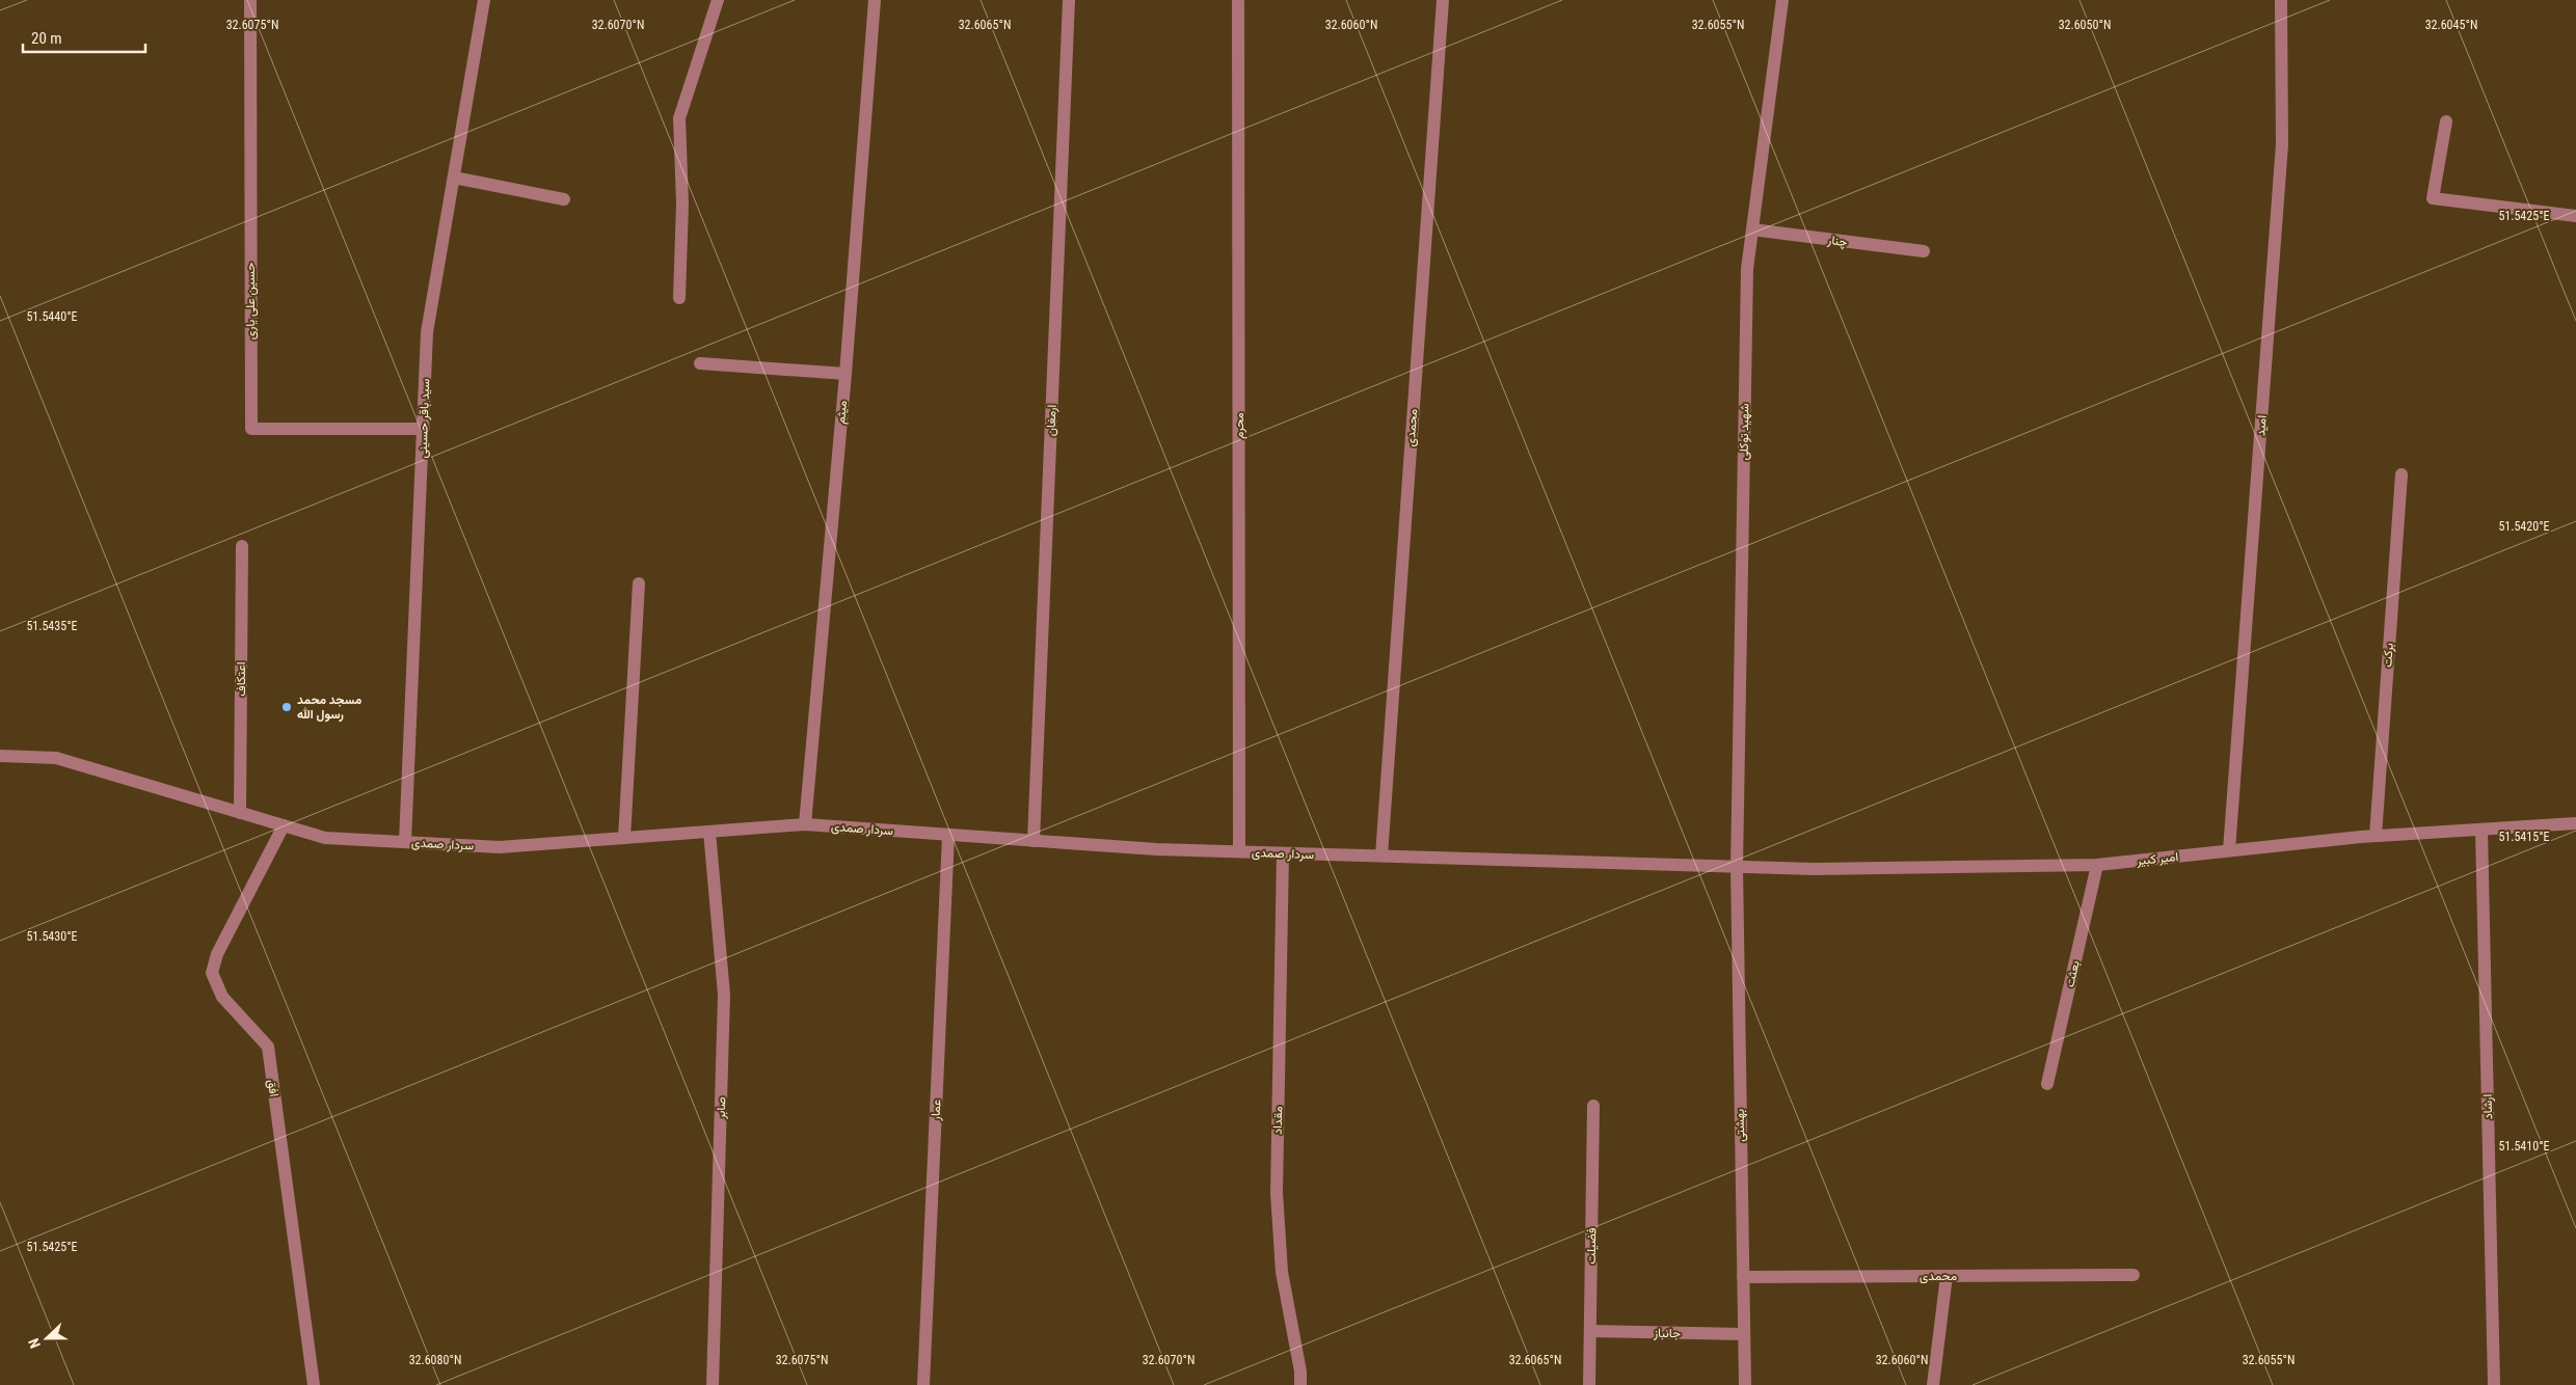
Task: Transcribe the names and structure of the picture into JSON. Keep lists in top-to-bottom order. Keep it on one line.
{"streets":{"street":["چنار","حسین علی یاری","میثم","سید باقر حسینی","ارمغان","محرم","امید","محمدی","شهید توکلی","برکت","اعتکاف","سردار صمدی","امیر کبیر","بعثت","افق","ارشاد","صابر","عمار","مقداد","بهشتی","فضیلت","جانباز"]},"crossings":[["چنار","شهید توکلی"],["حسین علی یاری","سید باقر حسینی"],["میثم","سردار صمدی"],["سید باقر حسینی","سردار صمدی"],["ارمغان","سردار صمدی"],["محرم","سردار صمدی"],["امید","امیر کبیر"],["محمدی","سردار صمدی"],["محمدی","بهشتی"],["شهید توکلی","سردار صمدی"],["شهید توکلی","امیر کبیر"],["شهید توکلی","بهشتی"],["برکت","امیر کبیر"],["اعتکاف","سردار صمدی"],["سردار صمدی","امیر کبیر"],["سردار صمدی","افق"],["سردار صمدی","صابر"],["سردار صمدی","عمار"],["سردار صمدی","مقداد"],["سردار صمدی","بهشتی"],["امیر کبیر","بعثت"],["امیر کبیر","ارشاد"],["امیر کبیر","بهشتی"],["بهشتی","جانباز"],["فضیلت","جانباز"]],"places":["مسجد محمد رسول الله"],"scale_bar":"20 m","north":"left","coordinates":["32.6070°N","32.6065°N","32.6060°N","32.6055°N","32.6050°N","32.6045°N","32.6075°N","51.5425°E","51.5440°E","51.5420°E","51.5435°E","51.5415°E","51.5430°E","51.5410°E","32.6080°N"]}
